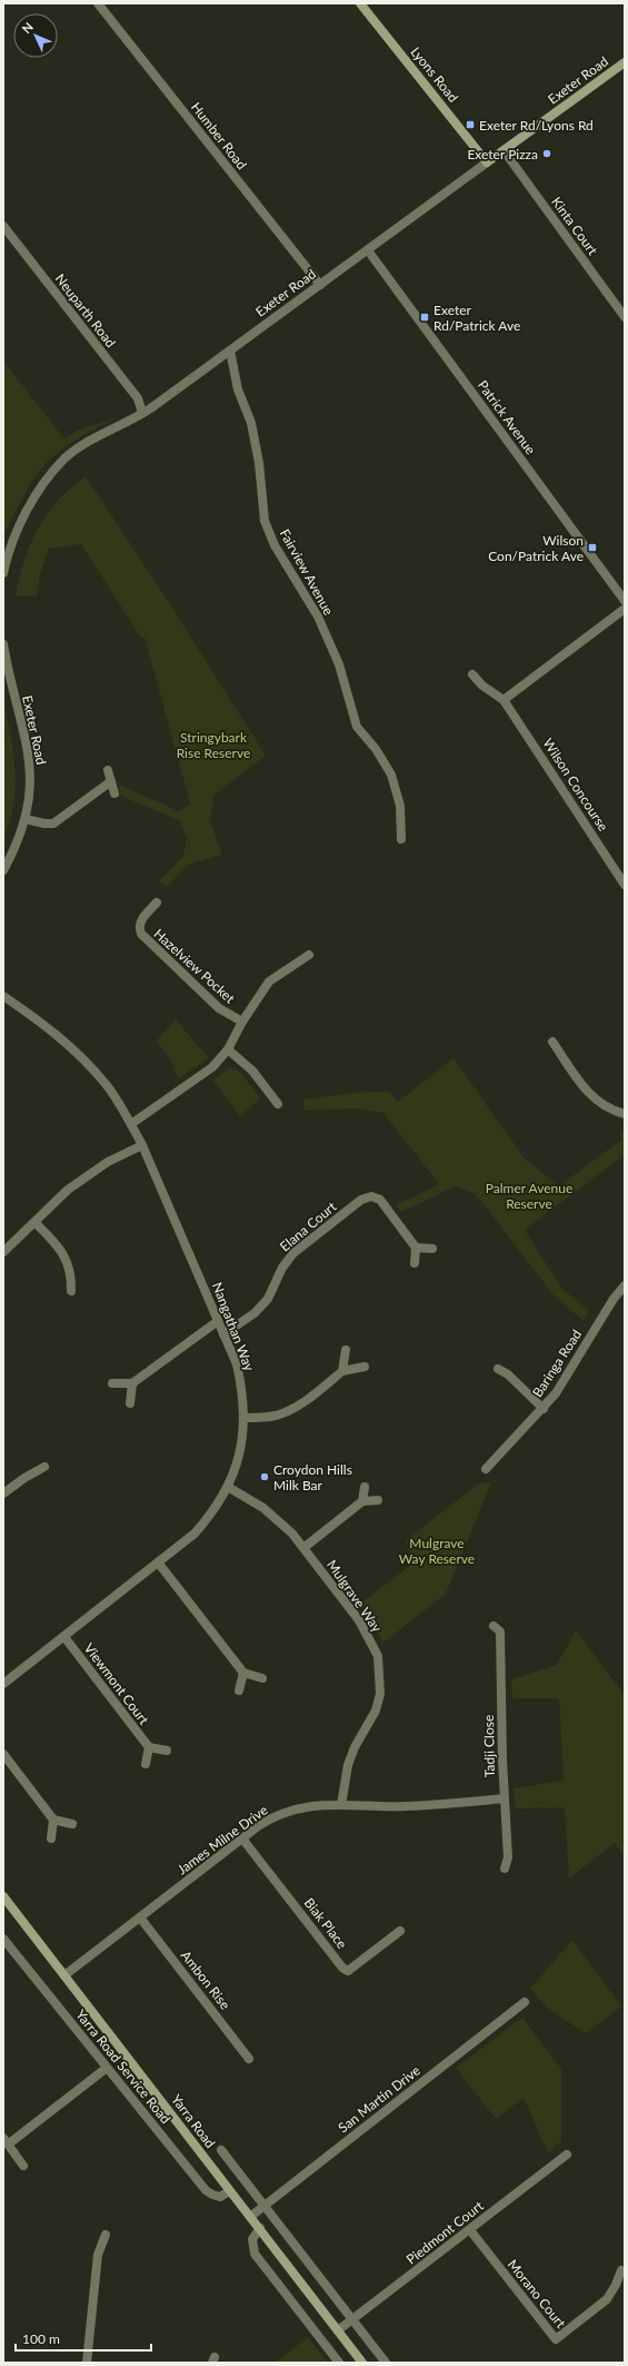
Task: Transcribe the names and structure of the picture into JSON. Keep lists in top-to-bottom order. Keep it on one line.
{"streets":{"main road":["Lyons Road","Exeter Road","Yarra Road"],"street":["Humber Road","Kinta Court","Neuparth Road","Patrick Avenue","Fairview Avenue","Wilson Concourse","Hazelview Pocket","Elana Court","Nangathan Way","Baringa Road","Mulgrave Way","Viewmont Court","Tadji Close","James Milne Drive","Biak Place","Ambon Rise","Yarra Road Service Road","San Martin Drive","Piedmont Court","Morano Court"]},"crossings":[["Lyons Road","Exeter Road"],["Exeter Road","Humber Road"],["Exeter Road","Kinta Court"],["Exeter Road","Neuparth Road"],["Exeter Road","Patrick Avenue"],["Exeter Road","Fairview Avenue"],["Elana Court","Nangathan Way"],["Nangathan Way","Mulgrave Way"],["Nangathan Way","Viewmont Court"],["Mulgrave Way","James Milne Drive"],["Tadji Close","James Milne Drive"],["James Milne Drive","Biak Place"],["James Milne Drive","Ambon Rise"],["James Milne Drive","Yarra Road"],["Yarra Road Service Road","Yarra Road"],["San Martin Drive","Yarra Road"],["Yarra Road","Piedmont Court"],["Piedmont Court","Morano Court"]],"parks":["Stringybark Rise Reserve","Palmer Avenue Reserve","Mulgrave Way Reserve"],"places":{"transit":["Exeter Rd/Lyons Rd","Exeter Rd/Patrick Ave","Wilson Con/Patrick Ave"],"other":["Exeter Pizza","Croydon Hills Milk Bar"]},"scale_bar":"100 m","north":"top left"}
